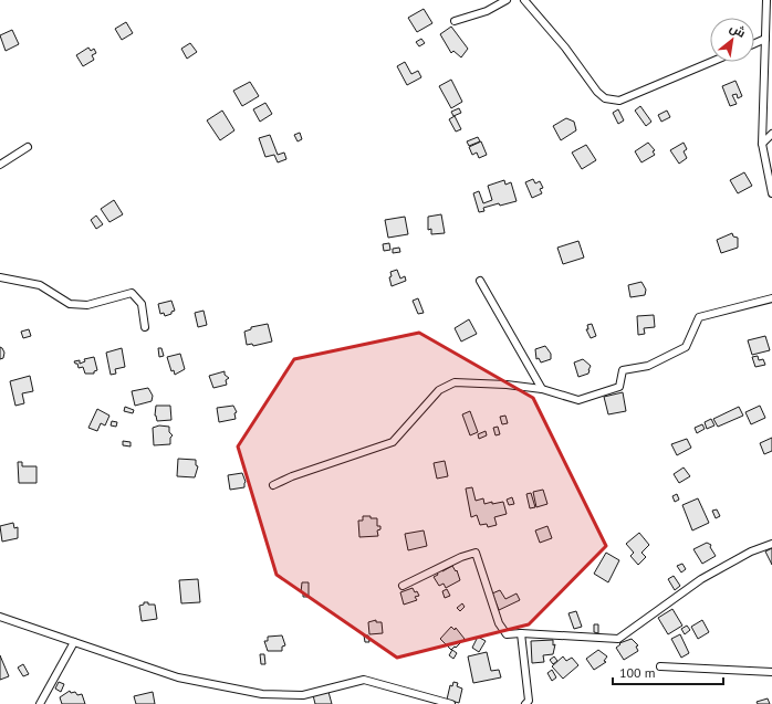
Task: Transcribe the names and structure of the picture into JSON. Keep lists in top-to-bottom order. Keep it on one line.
{"scale_bar":"100 m","north":"top right"}
